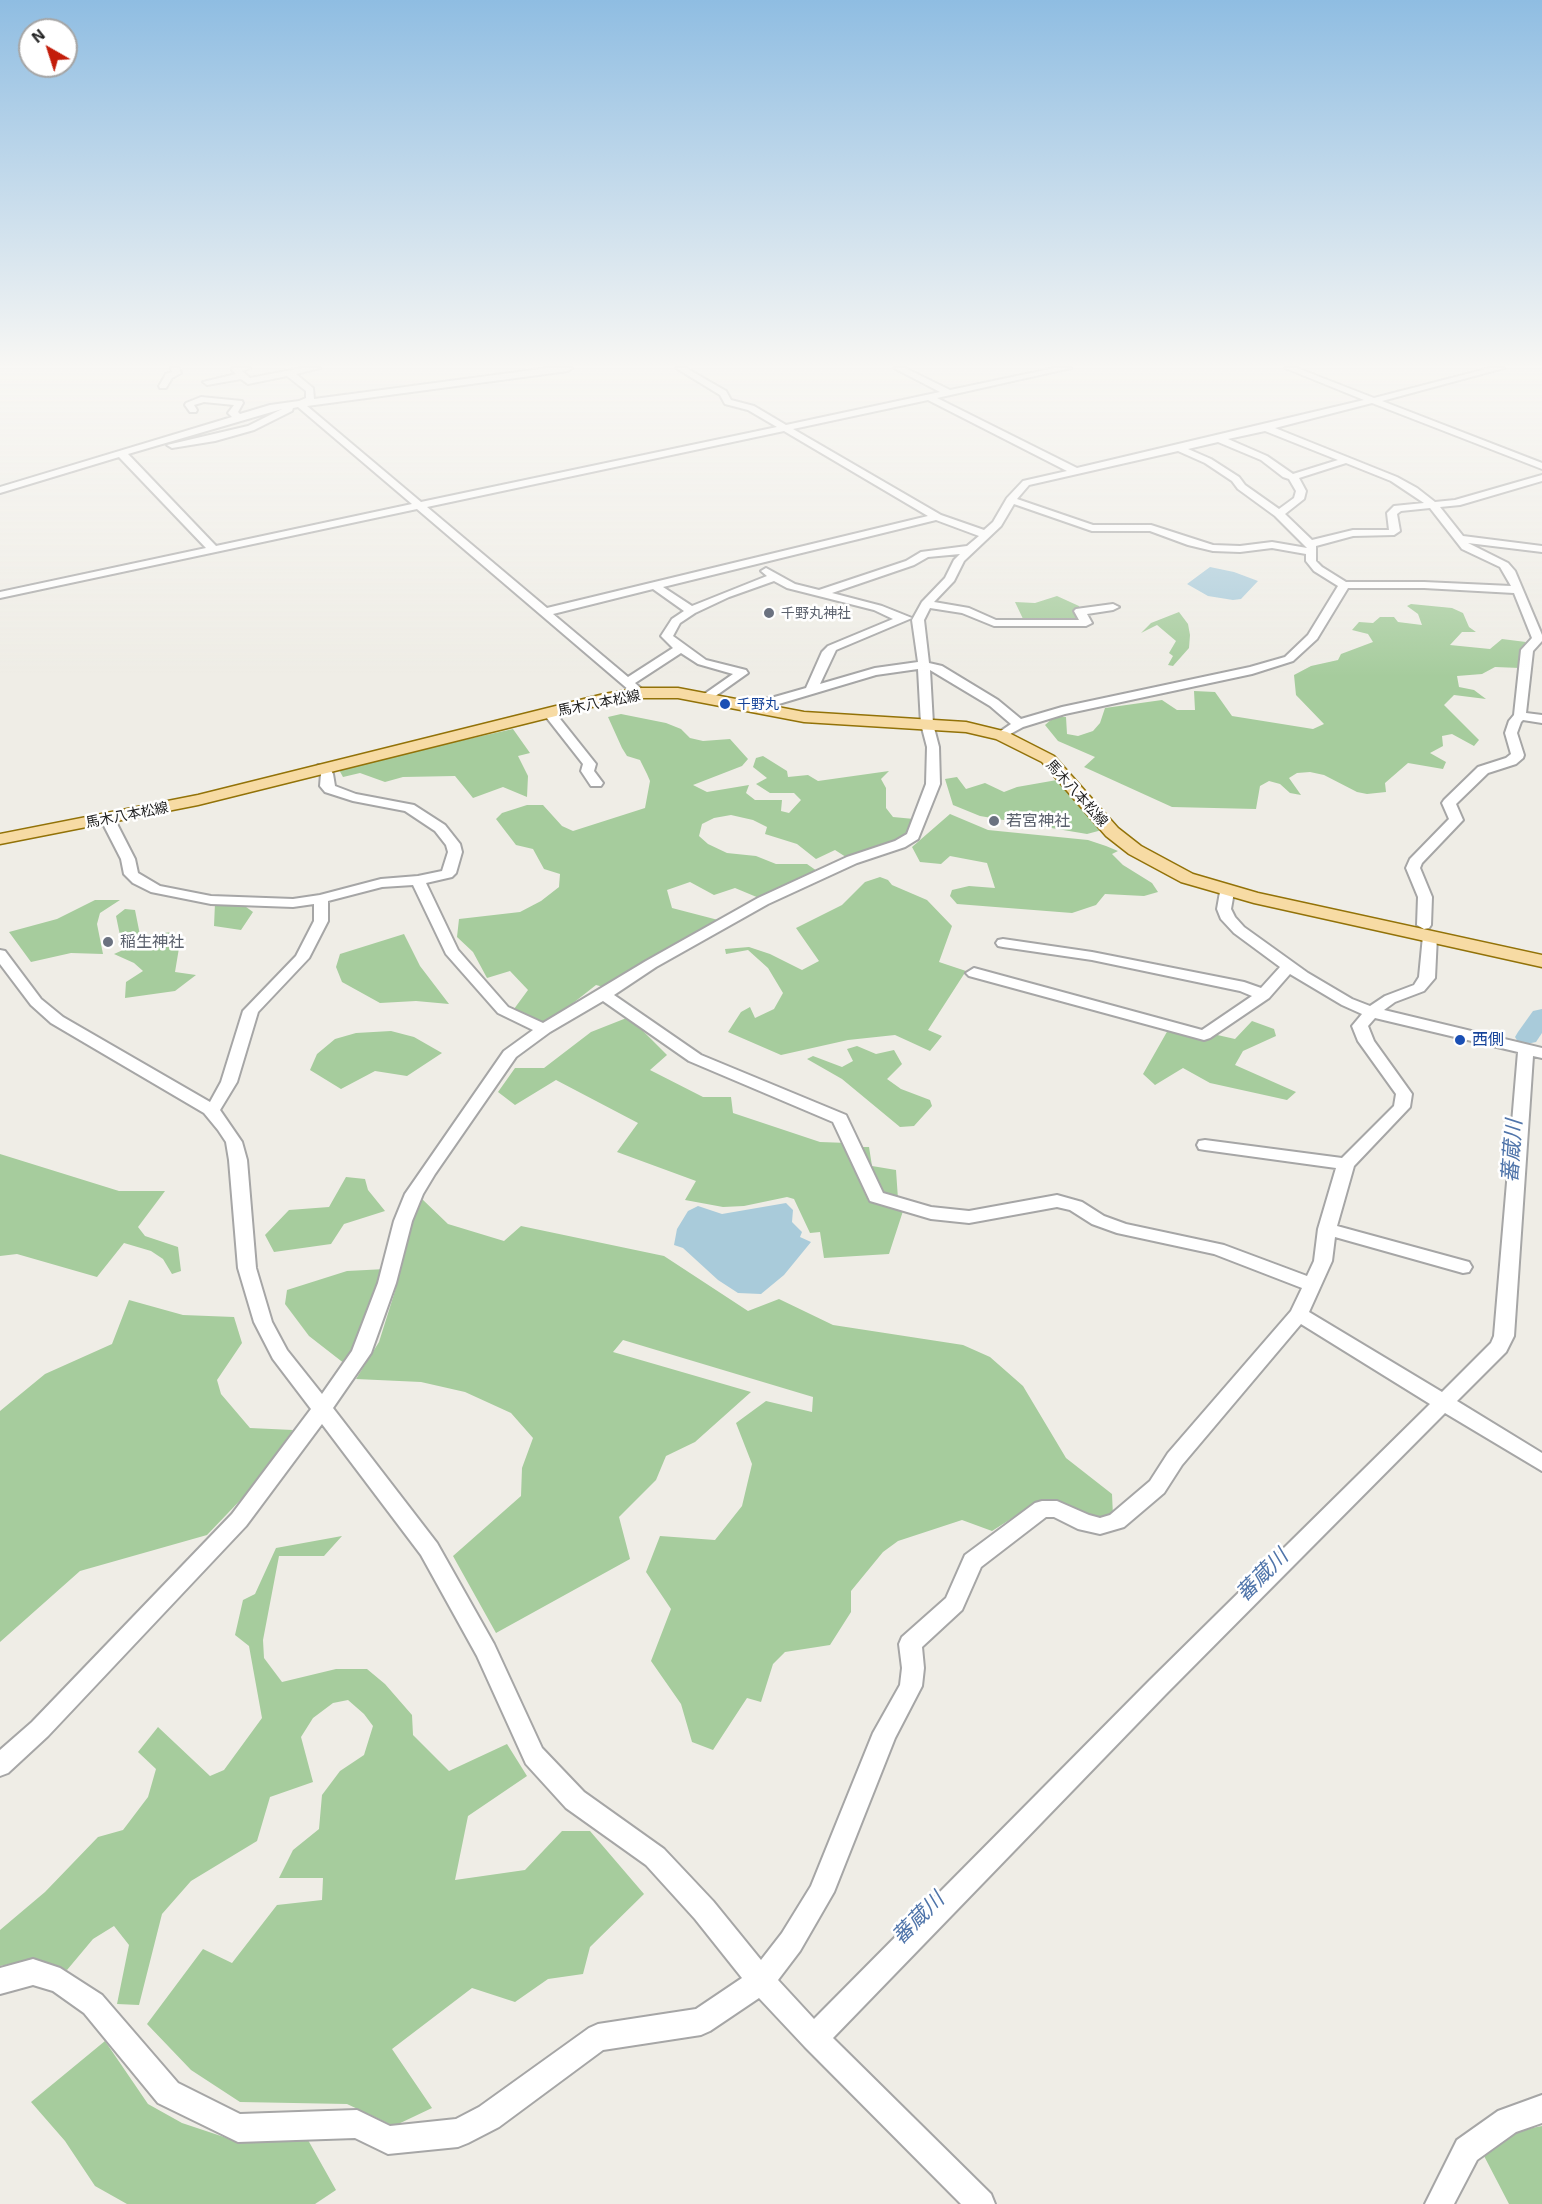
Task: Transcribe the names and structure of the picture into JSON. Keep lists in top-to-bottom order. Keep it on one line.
{"streets":{"main road":["馬木八本松線"]},"water":["蕃蔵川"],"places":["千野丸神社","千野丸","若宮神社","稲生神社","西側"],"north":"top left"}
